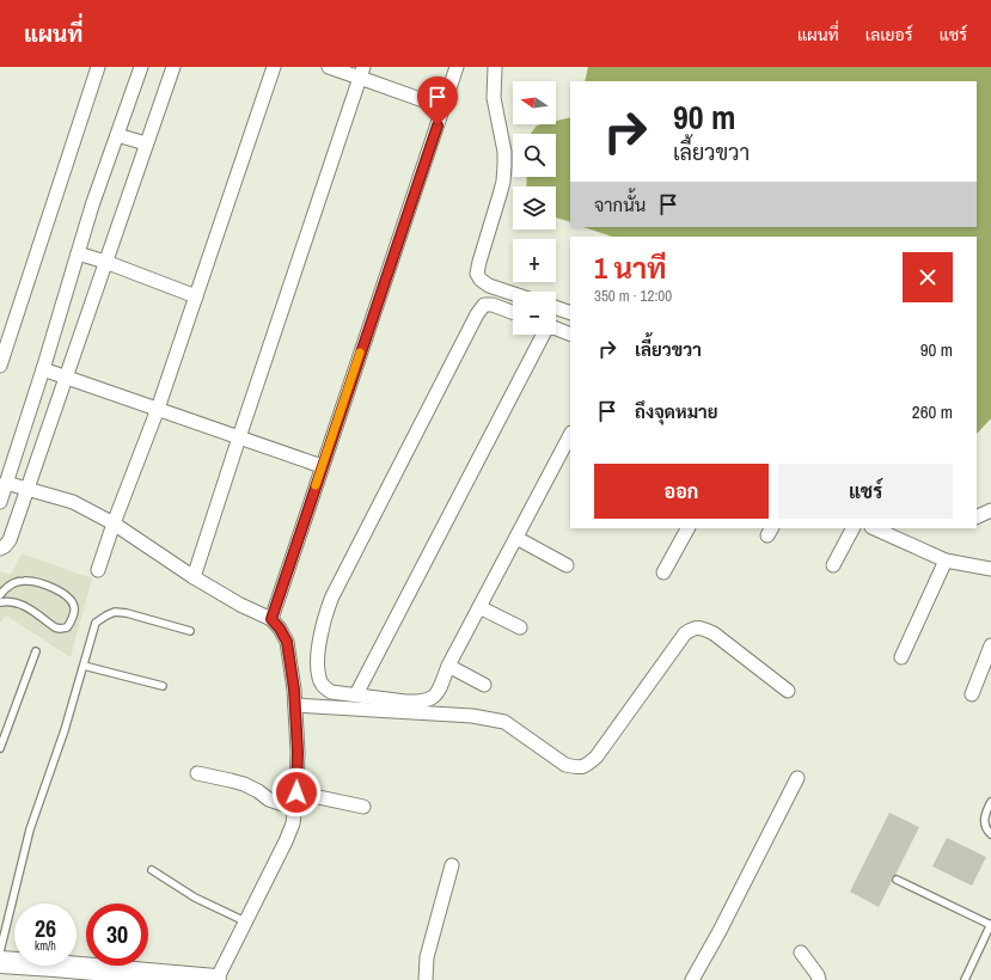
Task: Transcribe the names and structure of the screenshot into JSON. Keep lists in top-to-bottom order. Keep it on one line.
{"north":"left","page":{"header":"แผนที่","nav":["แผนที่","เลเยอร์","แชร์"],"map_buttons":["+","−"],"turn":["90 m","เลี้ยวขวา"],"then":"จากนั้น","heading":["1 นาที","350 m · 12:00"],"list":[{"name":"เลี้ยวขวา","value":"90 m"},{"name":"ถึงจุดหมาย","value":"260 m"}],"buttons":["ออก","แชร์"],"speed":"26 km/h","limit":"30"}}
